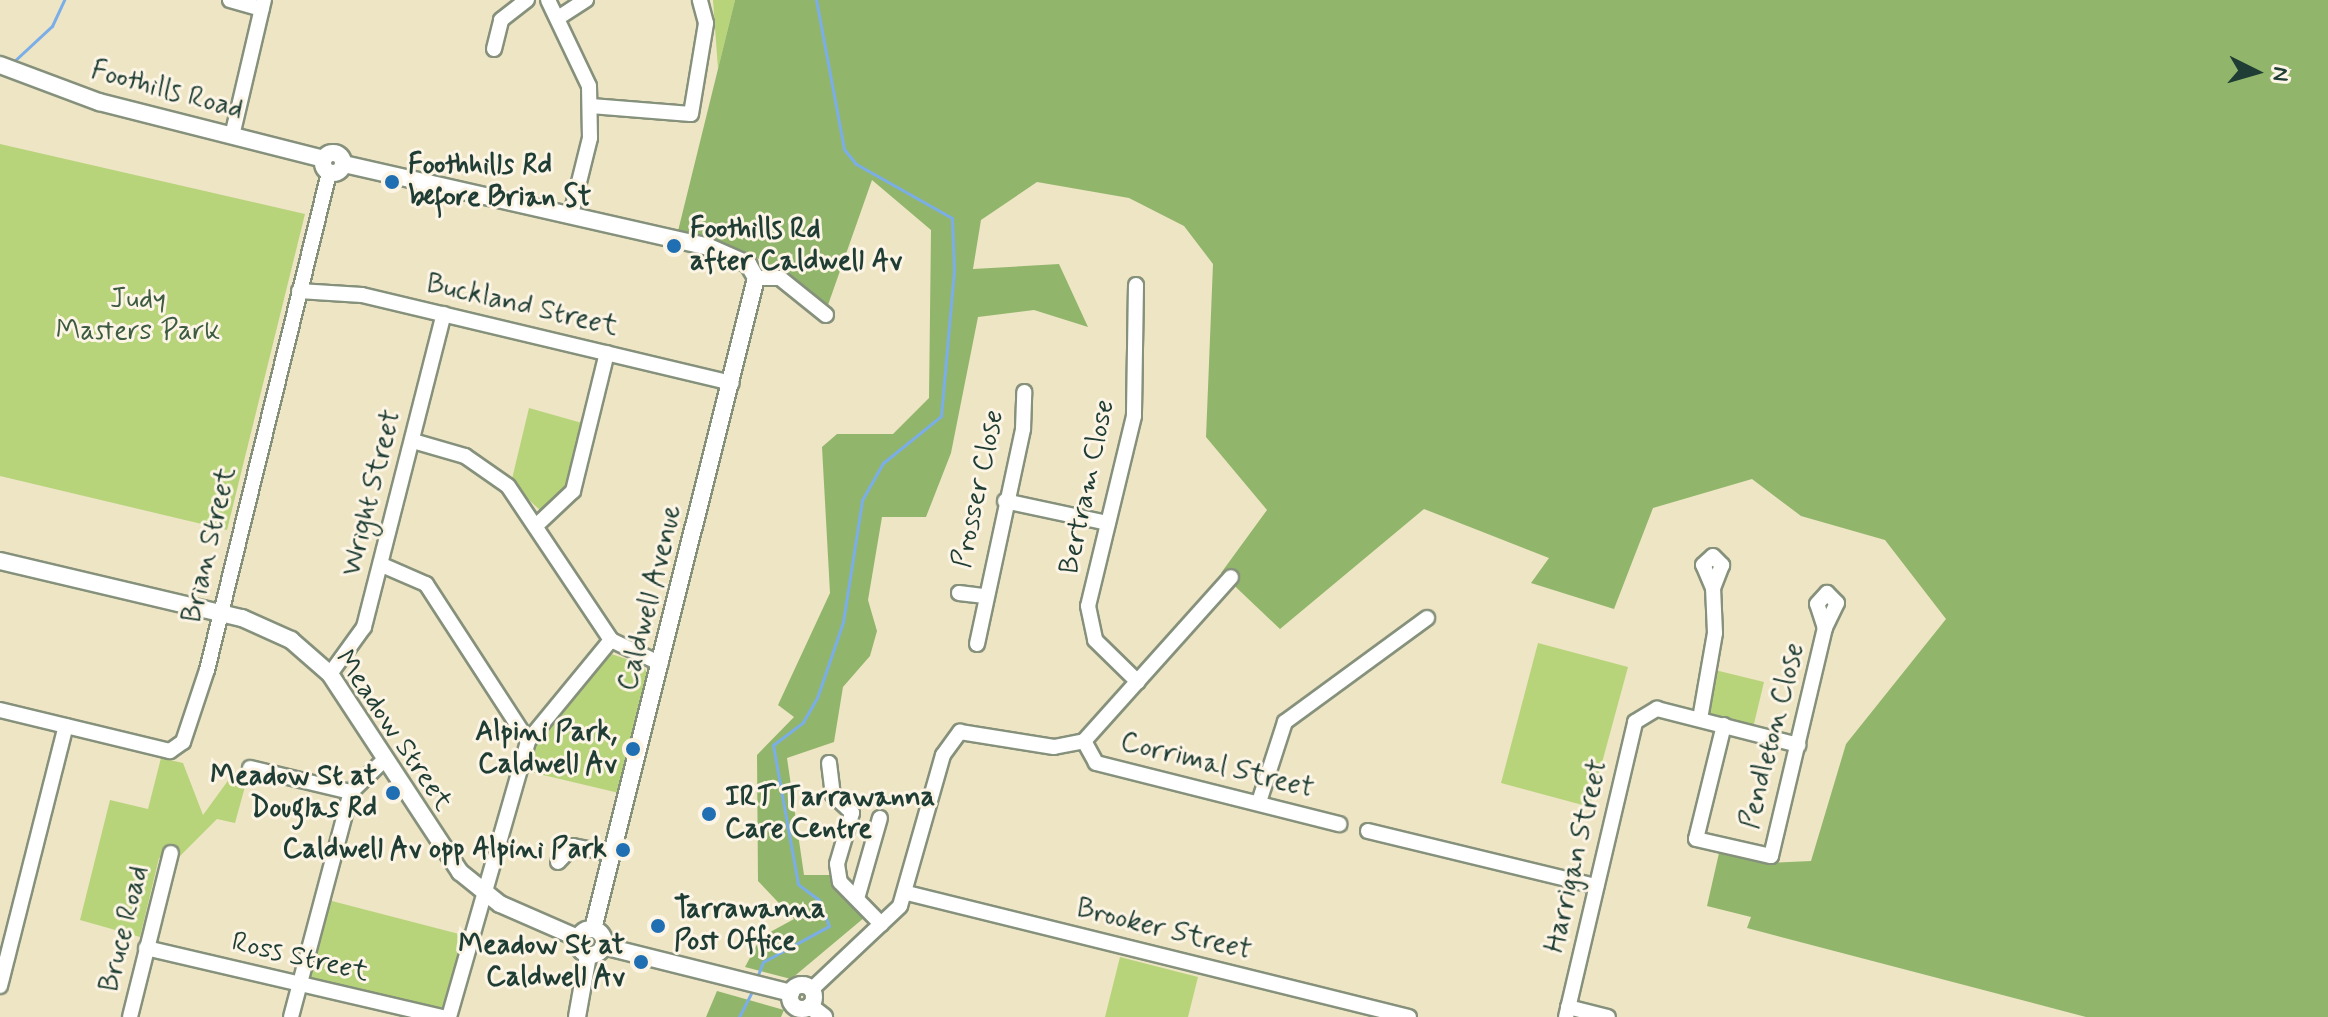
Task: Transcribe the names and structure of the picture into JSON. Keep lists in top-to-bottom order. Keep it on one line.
{"streets":{"main road":["Foothills Road","Caldwell Avenue","Meadow Street"],"street":["Buckland Street","Bertram Close","Prosser Close","Wright Street","Brian Street","Pendleton Close","Corrimal Street","Harrigan Street","Bruce Road","Brooker Street","Ross Street"]},"crossings":[["Foothills Road","Brian Street"],["Foothills Road","Caldwell Avenue"],["Buckland Street","Wright Street"],["Buckland Street","Brian Street"],["Buckland Street","Caldwell Avenue"],["Wright Street","Meadow Street"],["Brian Street","Meadow Street"],["Corrimal Street","Brooker Street"],["Bruce Road","Ross Street"]],"parks":["Judy Masters Park"],"places":["Foothhills Rd before Brian St","Foothills Rd after Caldwell Av","Alpini Park, Caldwell Av","Meadow St at Douglas Rd","IRT Tarrawanna Care Centre","Caldwell Av opp Alpini Park","Tarrawanna Post Office","Meadow St at Caldwell Av"],"north":"right"}
